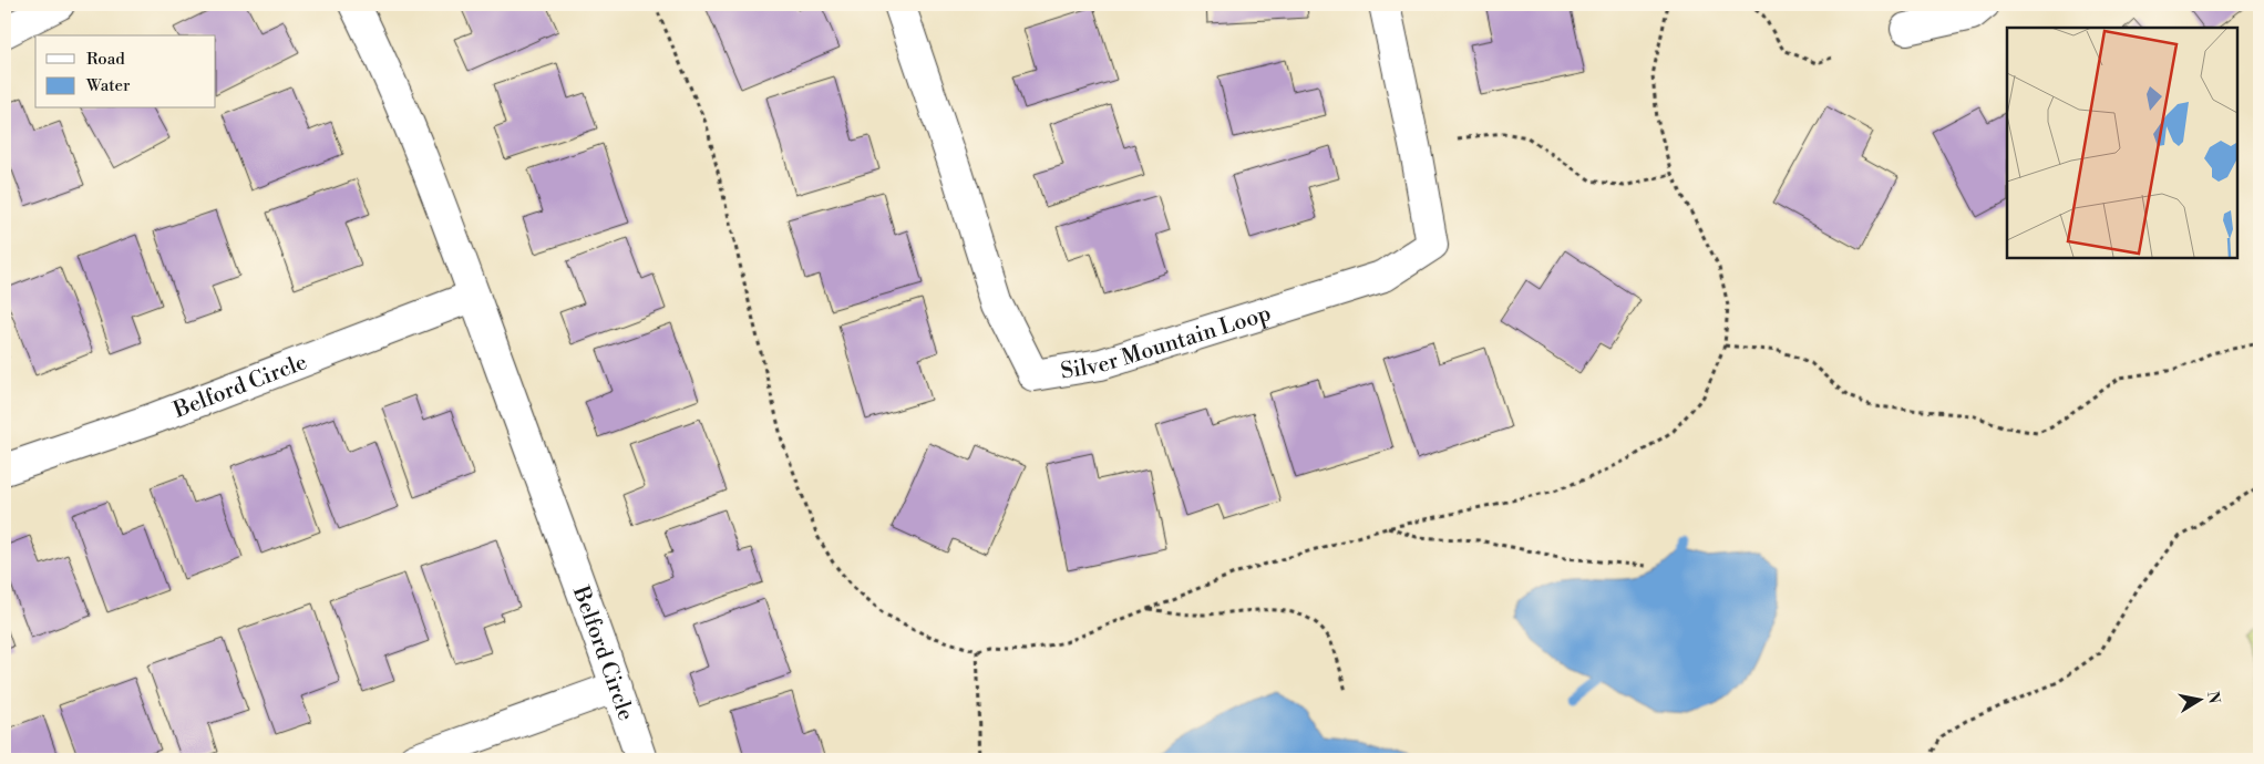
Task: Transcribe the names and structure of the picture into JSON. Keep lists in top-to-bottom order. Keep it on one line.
{"streets":{"street":["Silver Mountain Loop","Belford Circle"]},"legend":["Road","Water"],"north":"right"}
